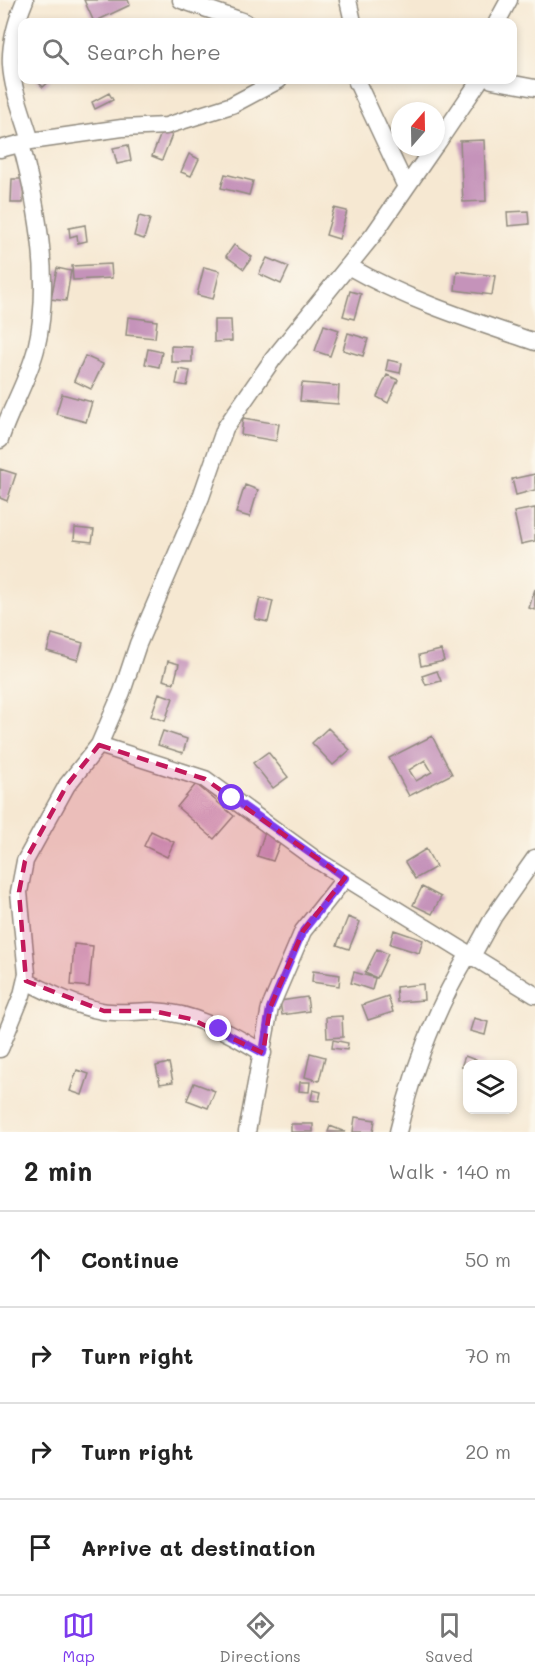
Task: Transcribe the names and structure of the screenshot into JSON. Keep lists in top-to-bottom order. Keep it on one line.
{"north":"top","page":{"search":"Search here","heading":["2 min","Walk · 140 m"],"list":[["Continue","50 m"],["Turn right","70 m"],["Turn right","20 m"],"Arrive at destination"],"nav":["Map","Directions","Saved"]}}
